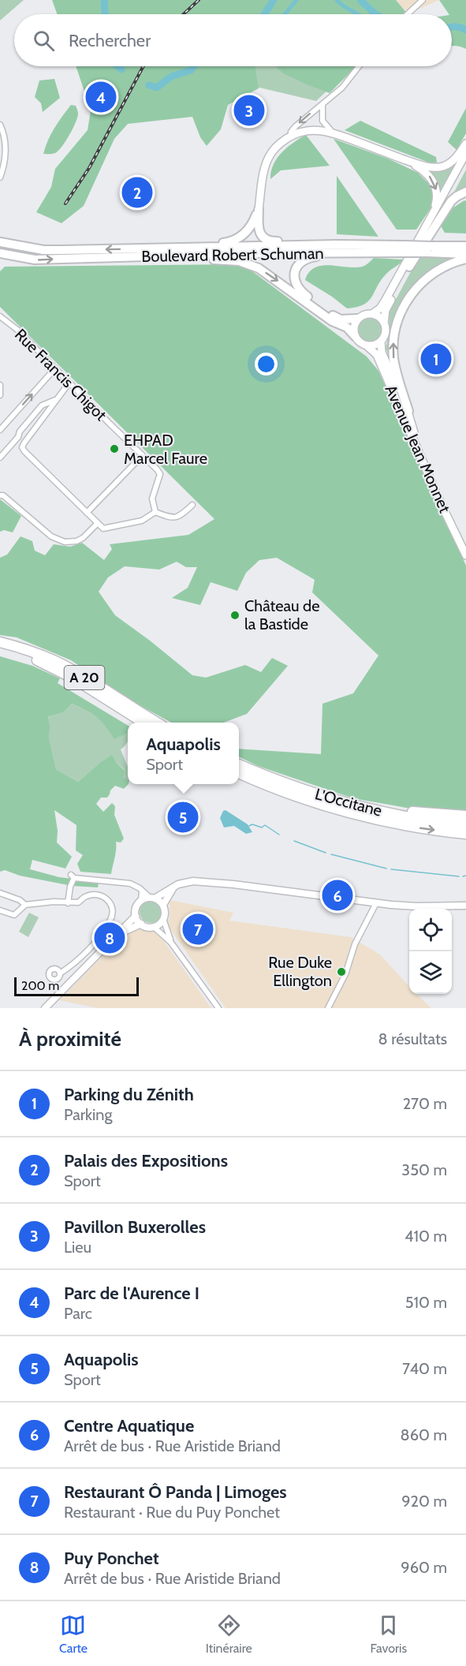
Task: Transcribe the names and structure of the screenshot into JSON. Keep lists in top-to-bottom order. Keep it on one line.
{"streets":{"highway":["A 20","L'Occitane"],"main road":["Boulevard Robert Schuman","Avenue Jean Monnet"],"street":["Rue Francis Chigot"]},"places":["EHPAD Marcel Faure","Château de la Bastide","Rue Duke Ellington"],"scale_bar":"200 m","page":{"search":"Rechercher","pins":["4","3","2","1","5","6","7","8"],"popup":["Aquapolis","Sport"],"scale":"200 m","heading":["À proximité","8 résultats"],"list":[{"mark":"1","name":"Parking du Zénith","note":"Parking","value":"270 m"},{"mark":"2","name":"Palais des Expositions","note":"Sport","value":"350 m"},{"mark":"3","name":"Pavillon Buxerolles","note":"Lieu","value":"410 m"},{"mark":"4","name":"Parc de l'Aurence I","note":"Parc","value":"510 m"},{"mark":"5","name":"Aquapolis","note":"Sport","value":"740 m"},{"mark":"6","name":"Centre Aquatique","note":"Arrêt de bus · Rue Aristide Briand","value":"860 m"},{"mark":"7","name":"Restaurant Ô Panda | Limoges","note":"Restaurant · Rue du Puy Ponchet","value":"920 m"},{"mark":"8","name":"Puy Ponchet","note":"Arrêt de bus · Rue Aristide Briand","value":"960 m"}],"nav":["Carte","Itinéraire","Favoris"]}}
